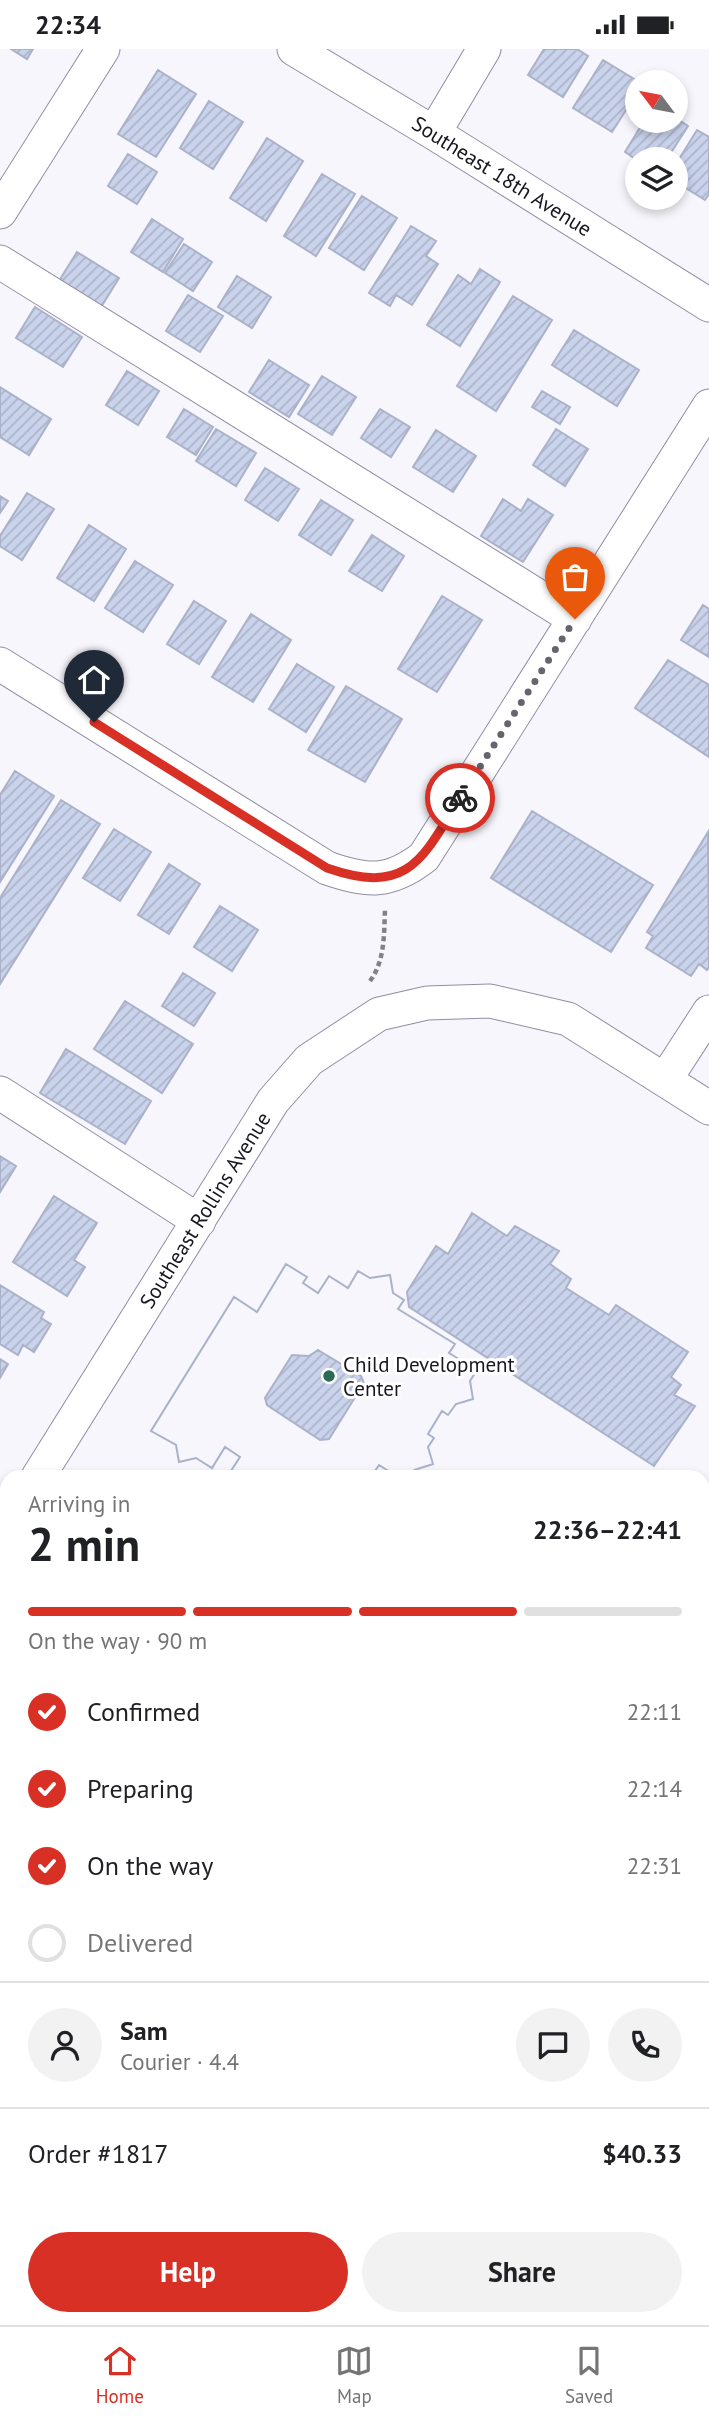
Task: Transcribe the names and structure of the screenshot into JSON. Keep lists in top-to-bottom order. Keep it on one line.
{"streets":{"street":["Southeast 18th Avenue","Southeast Rollins Avenue"]},"places":["Child Development Center"],"north":"top left","page":{"status":"22:34","heading":["2 min","Arriving in","22:36–22:41"],"panel":["Sam","Courier · 4.4","Order #1817","$40.33"],"bar":"On the way · 90 m","list":[["Confirmed","22:11"],["Preparing","22:14"],["On the way","22:31"],"Delivered"],"buttons":["Help","Share"],"tabs":["Home","Map","Saved"]}}
